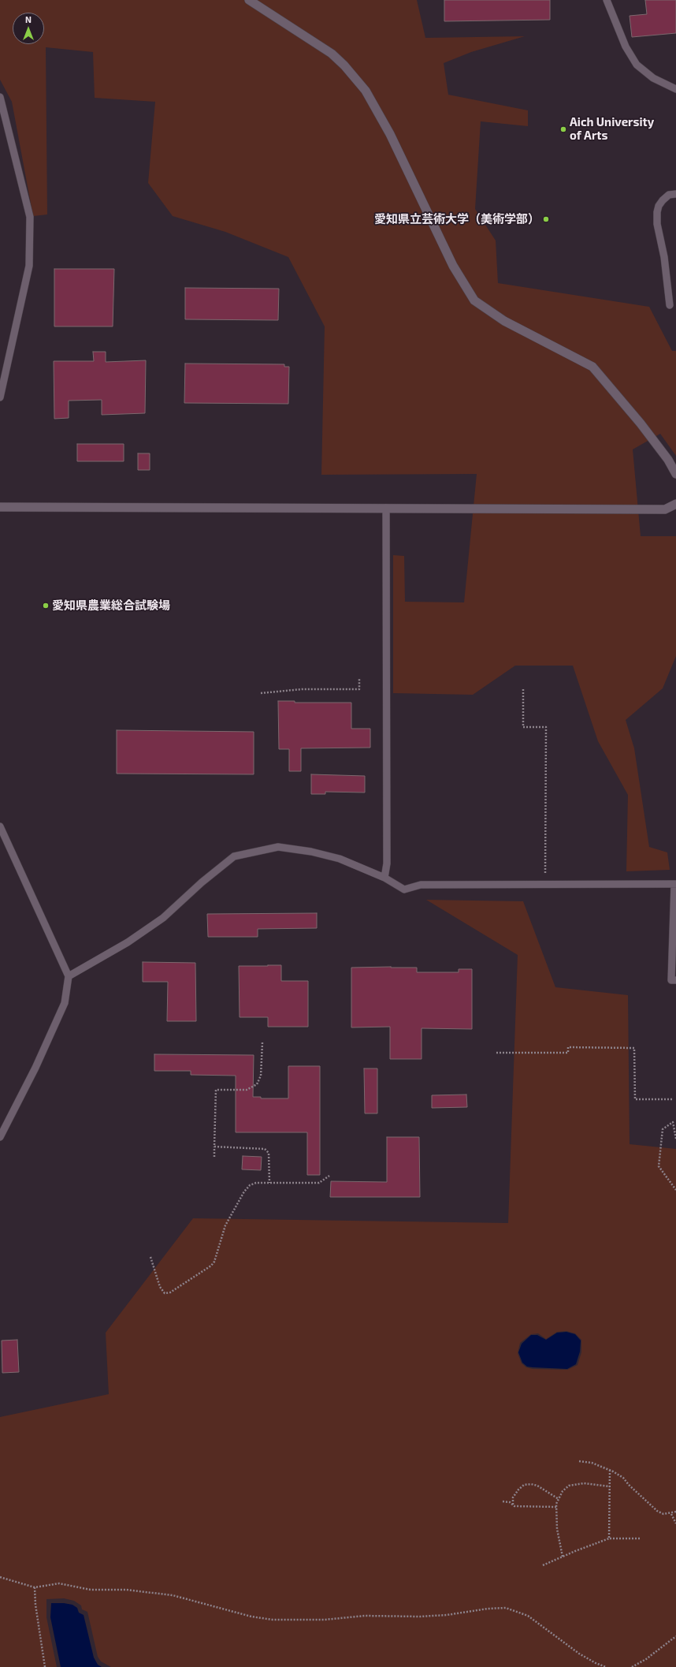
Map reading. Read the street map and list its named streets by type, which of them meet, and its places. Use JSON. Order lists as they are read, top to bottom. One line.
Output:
{"places":["Aich University of Arts","愛知県立芸術大学（美術学部）","愛知県農業総合試験場"],"north":"top"}
